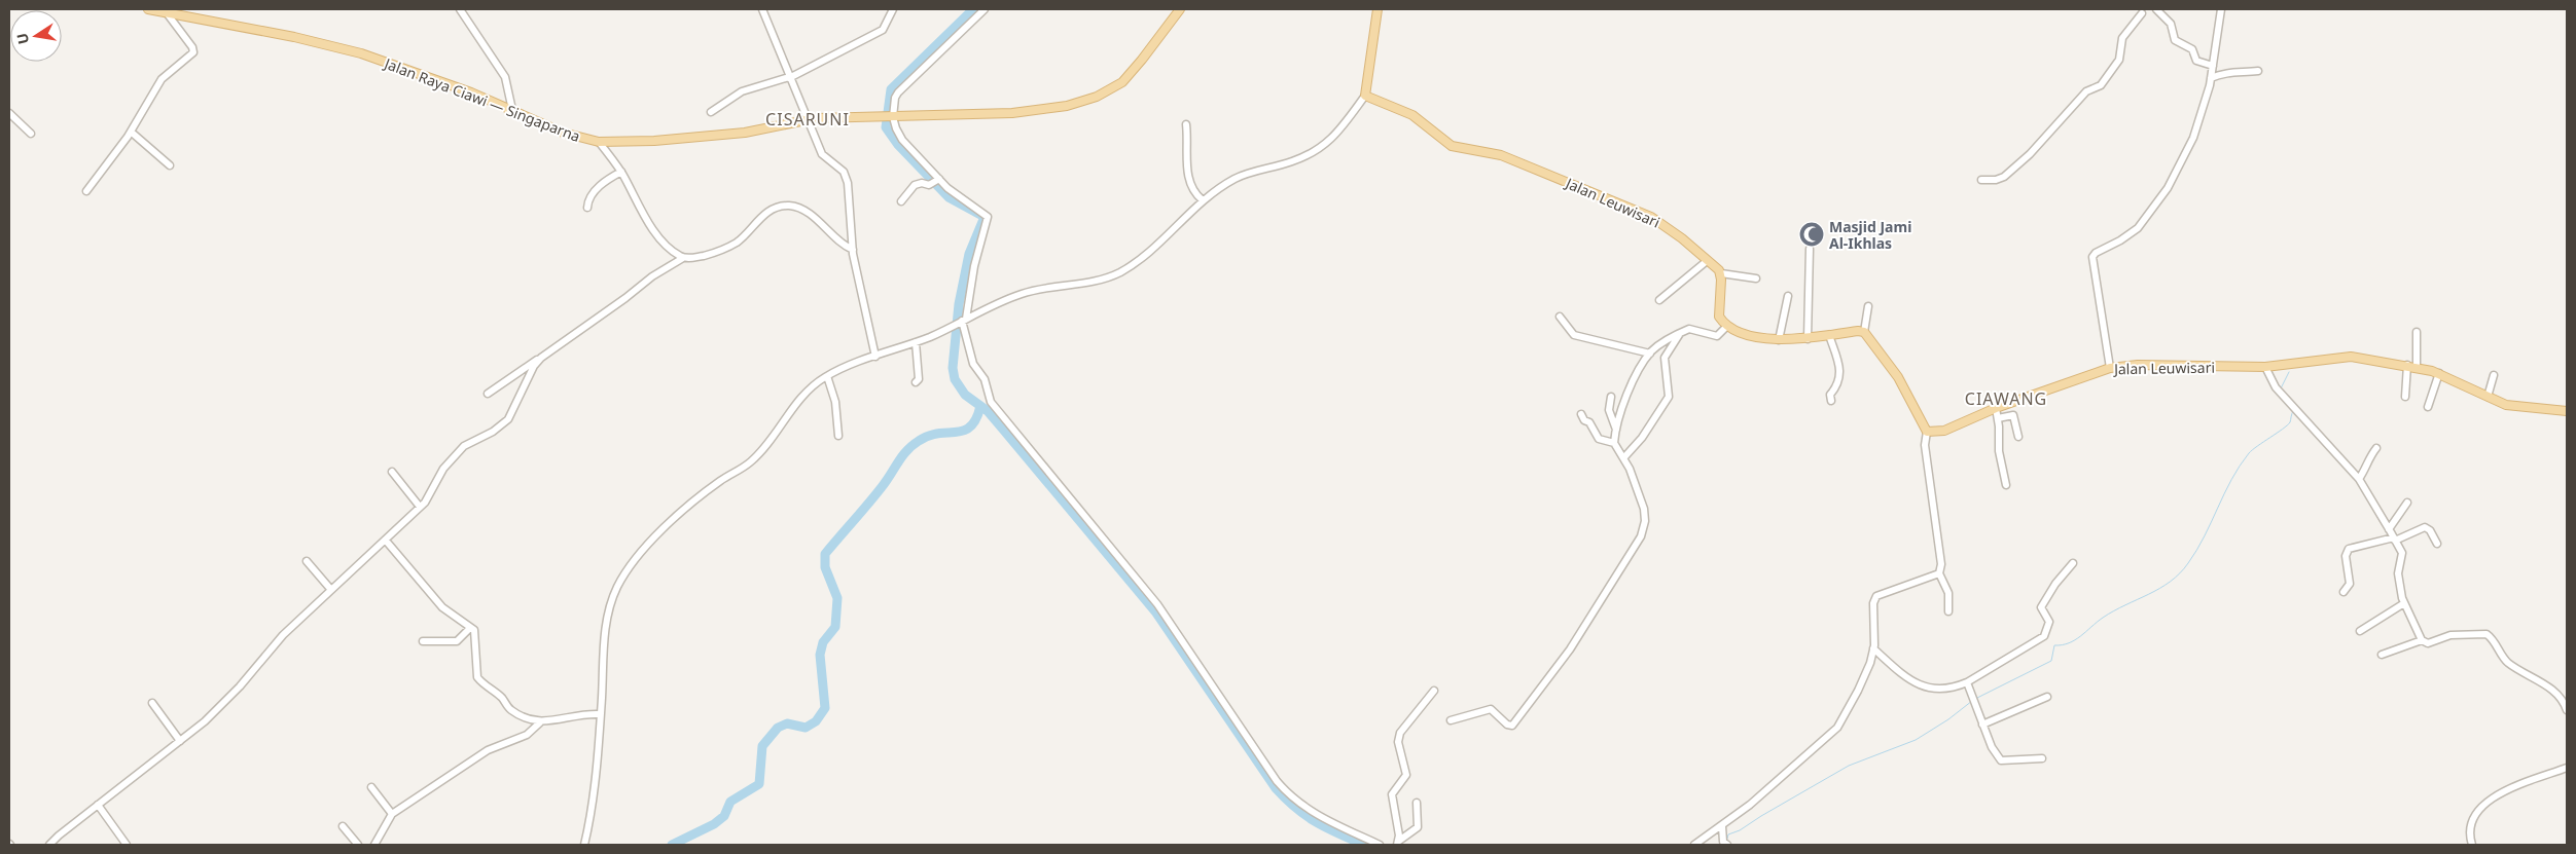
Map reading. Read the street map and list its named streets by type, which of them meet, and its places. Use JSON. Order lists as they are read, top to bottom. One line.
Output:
{"streets":{"main road":["Jalan Raya Ciawi — Singaparna","Jalan Leuwisari"]},"districts":["CISARUNI","CIAWANG"],"places":{"mosque":["Masjid Jami Al-Ikhlas"]},"north":"left"}
